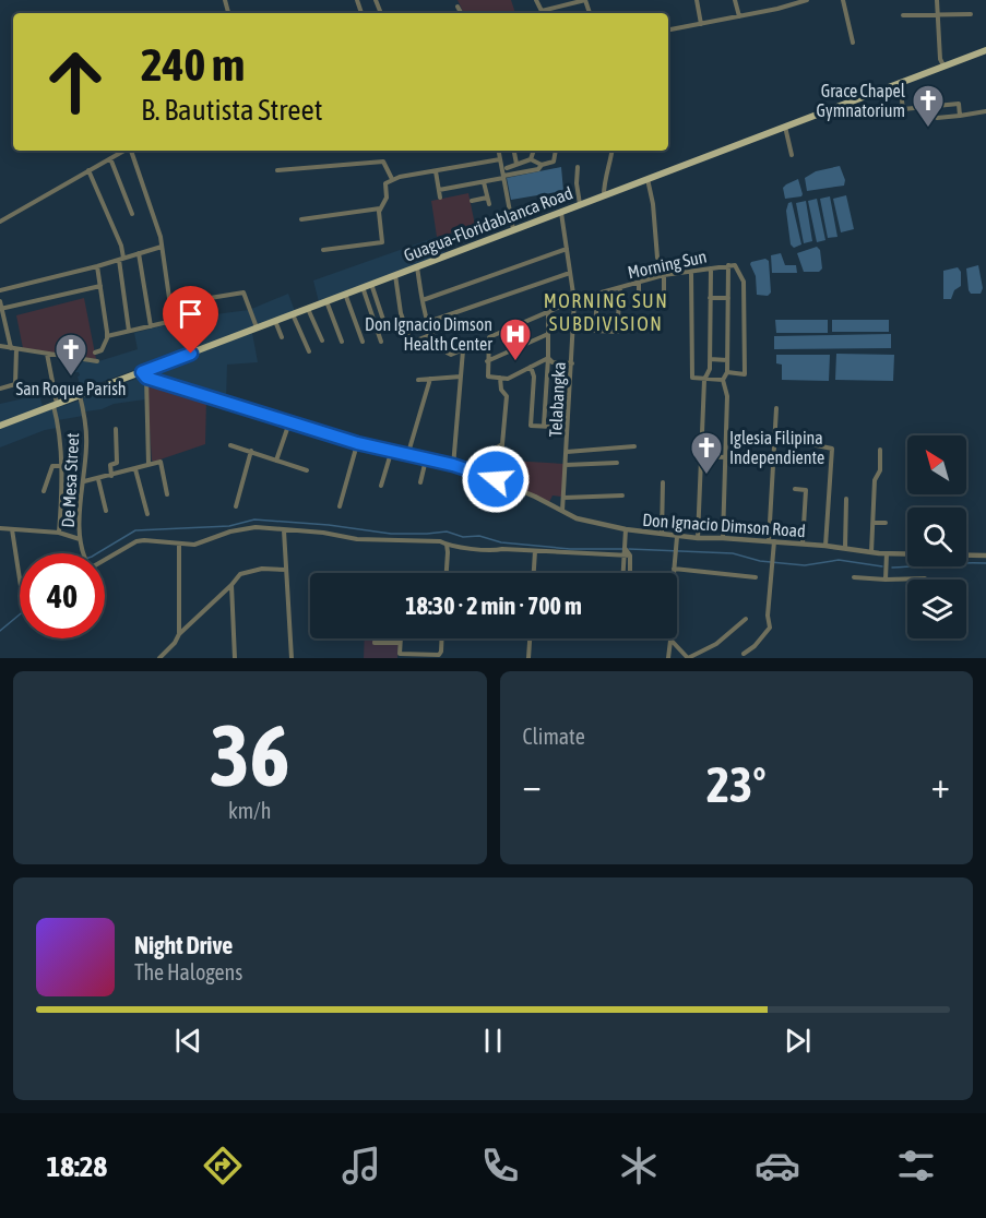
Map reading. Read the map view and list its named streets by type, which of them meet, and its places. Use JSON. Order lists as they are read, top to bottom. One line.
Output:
{"streets":{"main road":["Guagua-Floridablanca Road"],"street":["Morning Sun","Telabangka","De Mesa Street","Don Ignacio Dimson Road"]},"crossings":[["Guagua-Floridablanca Road","Telabangka"],["Guagua-Floridablanca Road","De Mesa Street"],["Guagua-Floridablanca Road","Don Ignacio Dimson Road"],["Morning Sun","Telabangka"],["Telabangka","Don Ignacio Dimson Road"]],"districts":["MORNING SUN SUBDIVISION"],"places":{"church":["Grace Chapel Gymnatorium","San Roque Parish","Iglesia Filipina Independiente"],"hospital":["Don Ignacio Dimson Health Center"]},"north":"top left","page":{"turn":["240 m","B. Bautista Street"],"limit":"40","trip":"18:30 · 2 min · 700 m","tile":[["36","km/h"],"Climate"],"heat":["−","23°","+"],"song":["Night Drive","The Halogens"],"tabs":"18:28"}}
